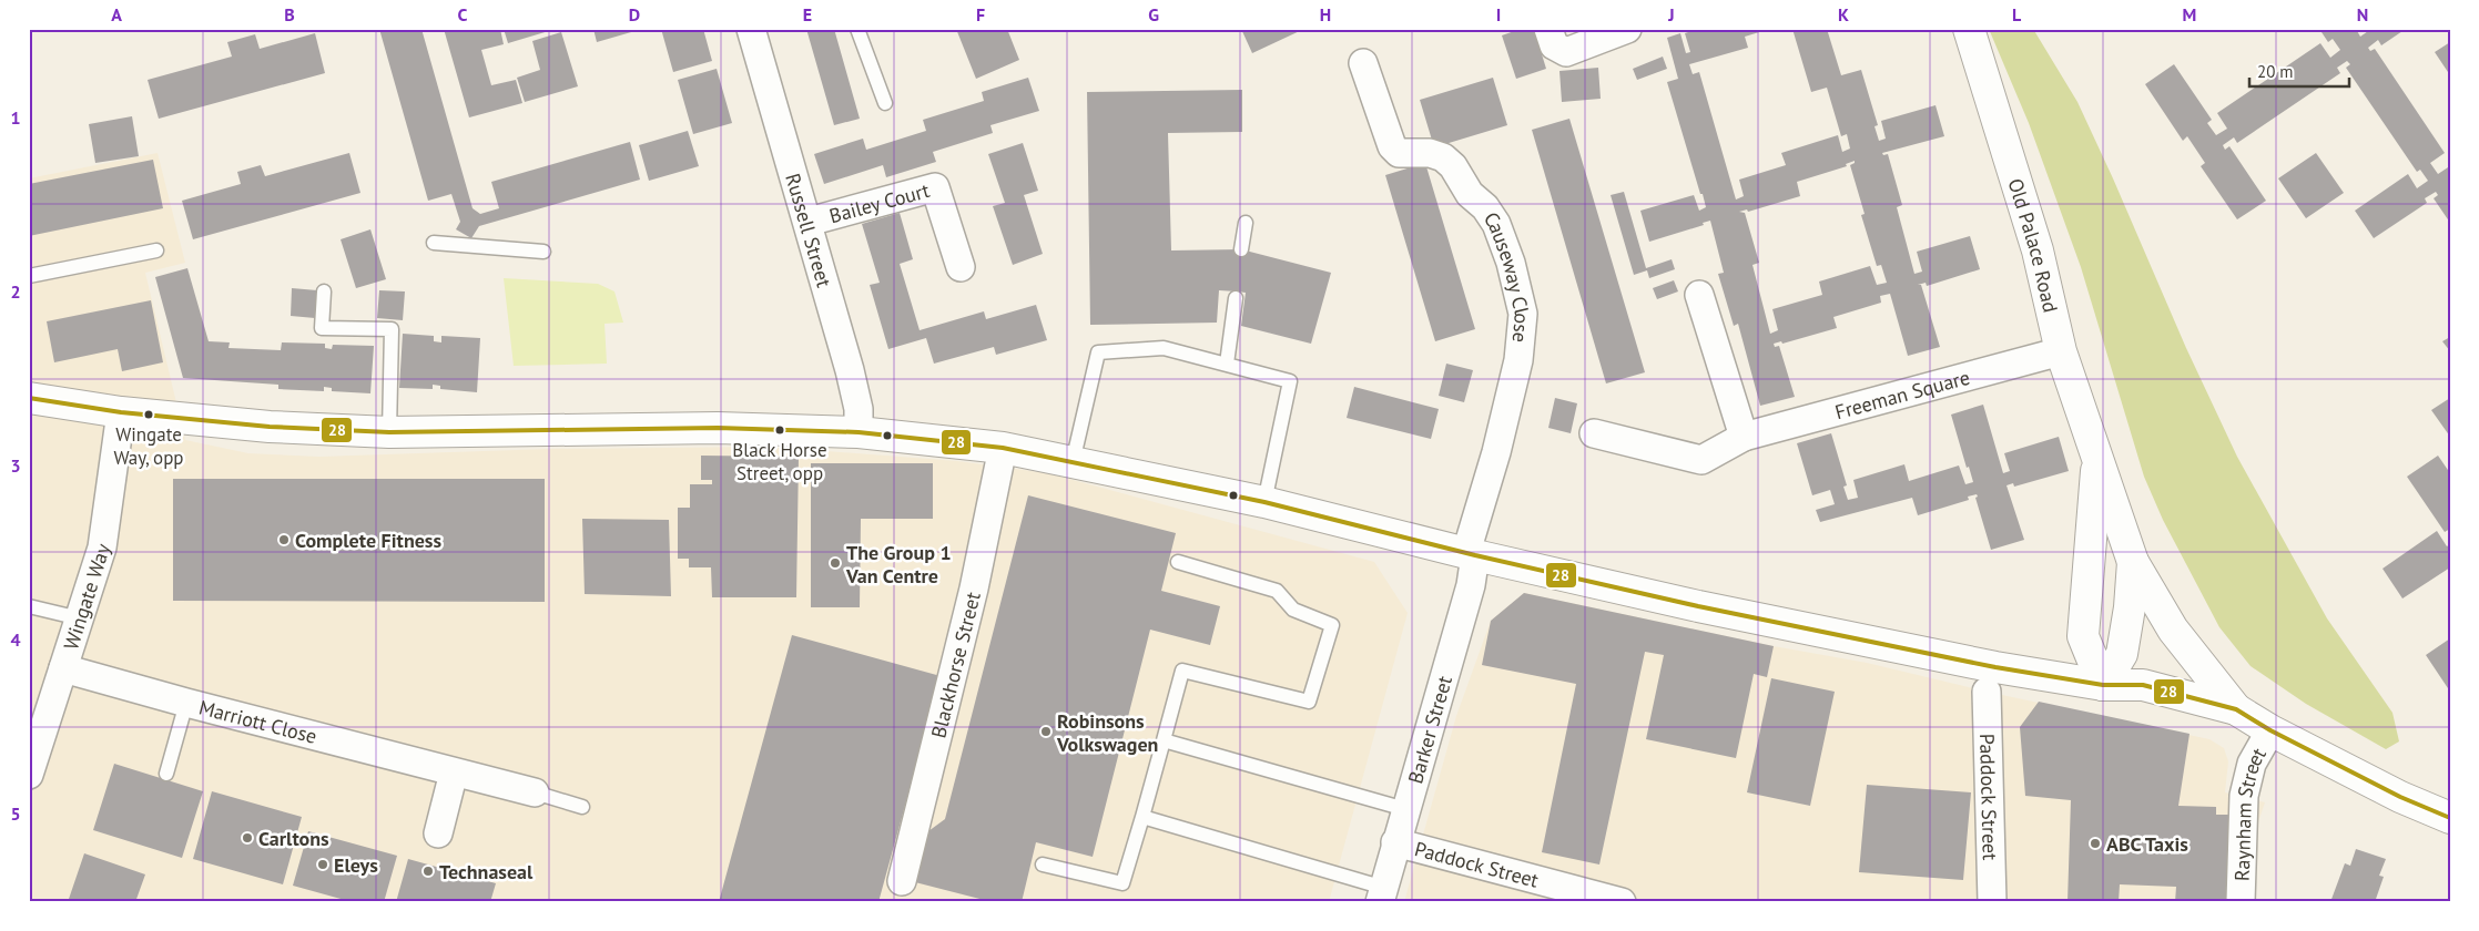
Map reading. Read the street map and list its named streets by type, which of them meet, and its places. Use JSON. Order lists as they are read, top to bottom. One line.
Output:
{"streets":{"street":["Bailey Court","Russell Street","Old Palace Road","Causeway Close","Freeman Square","Wingate Way","Blackhorse Street","Marriott Close","Barker Street","Paddock Street","Raynham Street"]},"crossings":[["Bailey Court","Russell Street"],["Old Palace Road","Freeman Square"],["Causeway Close","Barker Street"],["Wingate Way","Marriott Close"],["Barker Street","Paddock Street"]],"places":["Wingate Way, opp","Black Horse Street, opp","Complete Fitness","The Group 1 Van Centre","Robinsons Volkswagen","Carltons","ABC Taxis","Eleys","Technaseal"],"lines":["transit line 28"],"scale_bar":"20 m","grid":{"columns":["A","B","C","D","E","F","G","H","I","J","K","L","M","N"],"rows":["1","2","3","4","5"]}}
